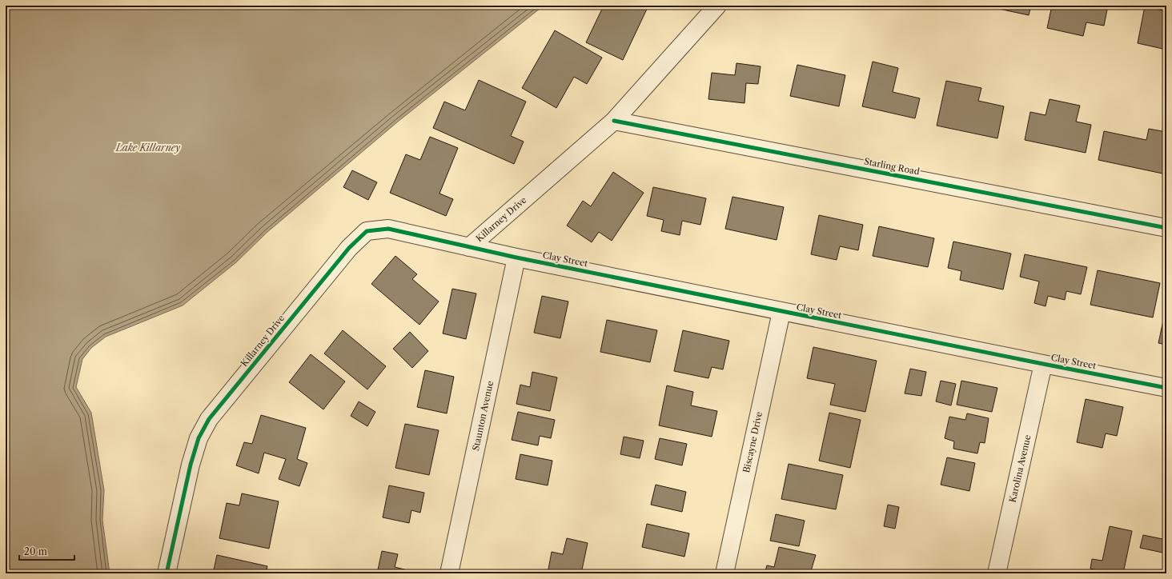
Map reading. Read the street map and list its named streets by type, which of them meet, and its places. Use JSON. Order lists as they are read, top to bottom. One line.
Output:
{"streets":{"street":["Starling Road","Killarney Drive","Clay Street","Staunton Avenue","Biscayne Drive","Karolina Avenue"]},"crossings":[["Starling Road","Killarney Drive"],["Killarney Drive","Clay Street"],["Clay Street","Staunton Avenue"],["Clay Street","Biscayne Drive"],["Clay Street","Karolina Avenue"]],"water":["Lake Killarney"],"scale_bar":"20 m"}
